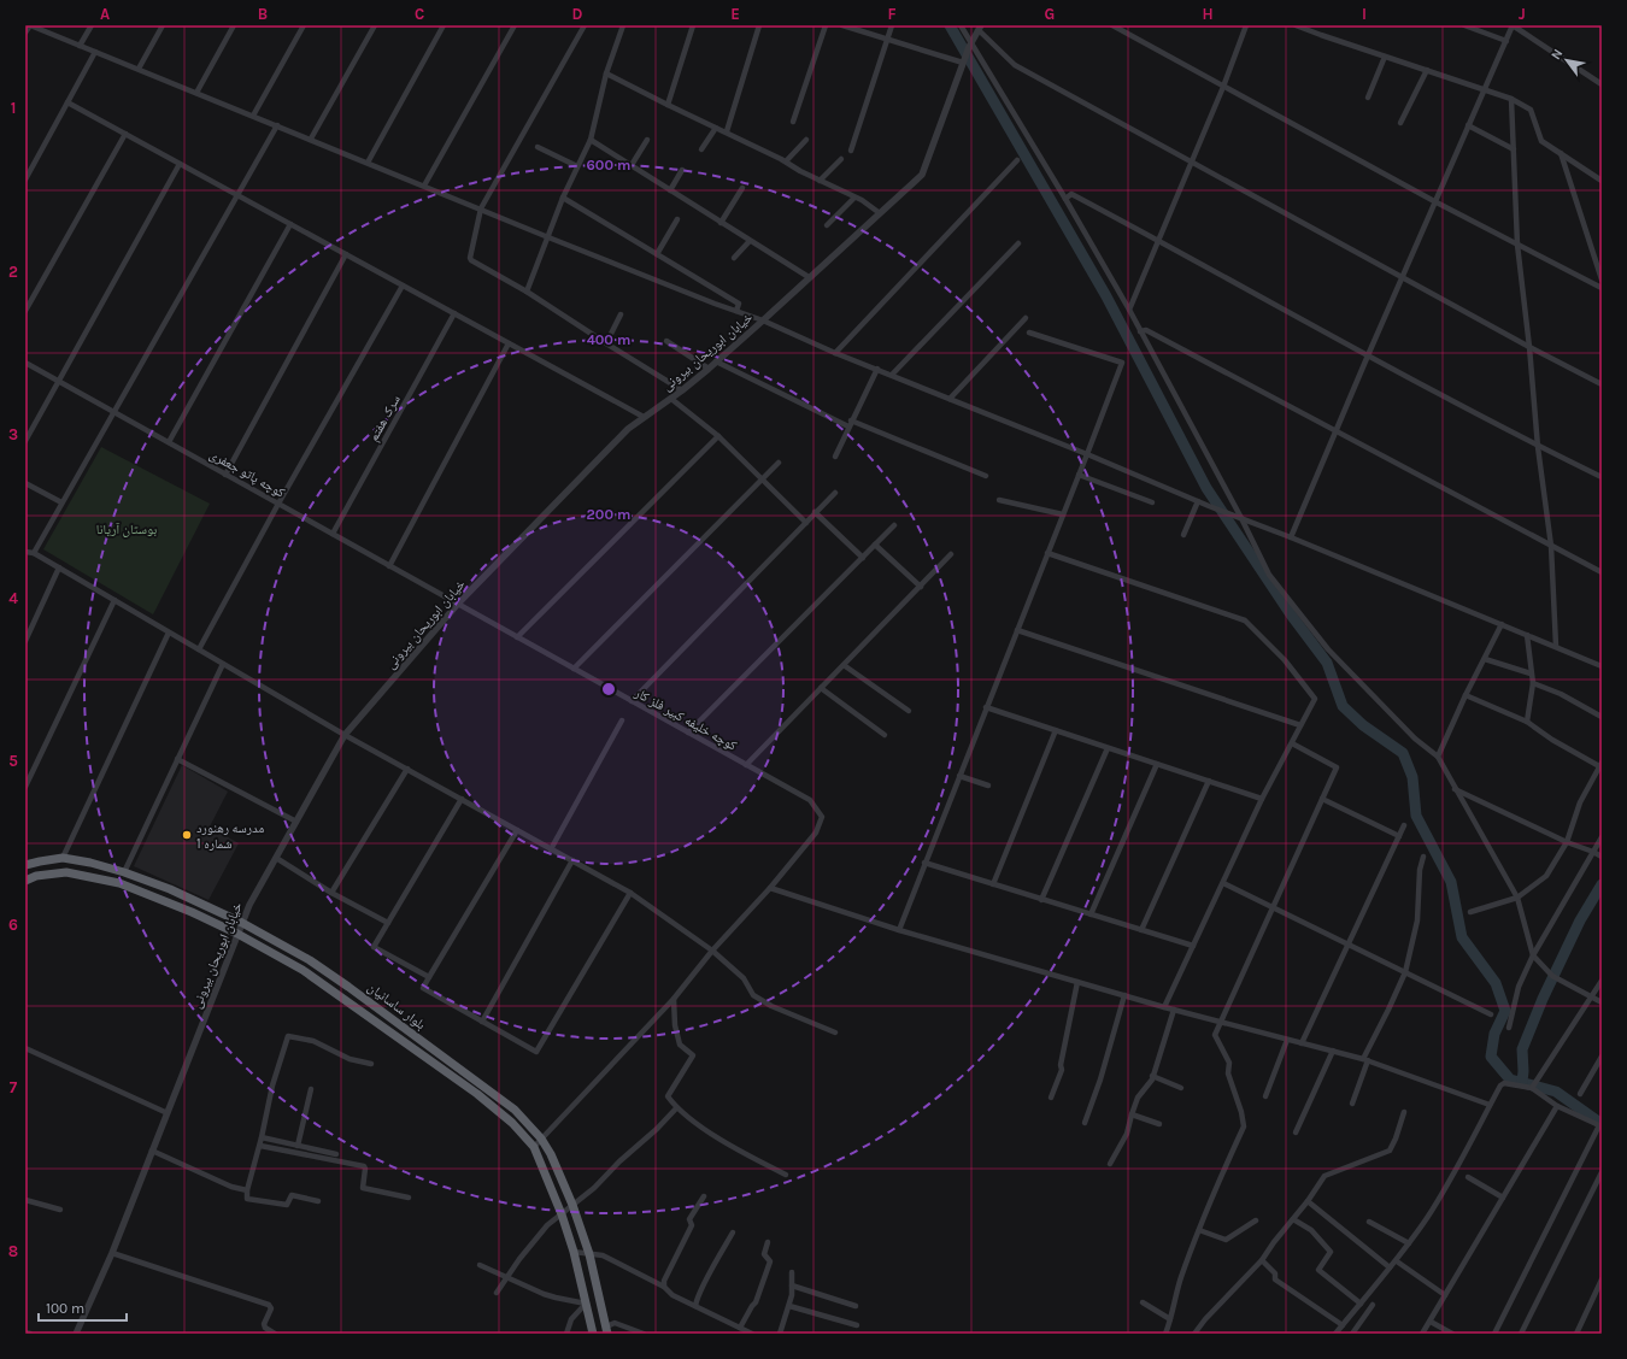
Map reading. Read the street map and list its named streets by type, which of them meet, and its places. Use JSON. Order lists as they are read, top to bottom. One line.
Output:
{"streets":{"highway":["بلوار ساسانیان"],"street":["خیابان ابوریحان بیرونی","سرک هفتم","کوچه پاتو جعفری","کوچه خلیفه کبیر فلز کار"]},"crossings":[["خیابان ابوریحان بیرونی","کوچه پاتو جعفری"],["خیابان ابوریحان بیرونی","کوچه خلیفه کبیر فلز کار"],["خیابان ابوریحان بیرونی","بلوار ساسانیان"],["سرک هفتم","کوچه پاتو جعفری"],["کوچه پاتو جعفری","کوچه خلیفه کبیر فلز کار"]],"parks":["بوستان آریانا"],"places":["مدرسه رهنورد شماره 1"],"scale_bar":"100 m","north":"top left","grid":{"columns":["A","B","C","D","E","F","G","H","I","J"],"rows":["1","2","3","4","5","6","7","8"]},"rings":["600 m","400 m","200 m"]}
